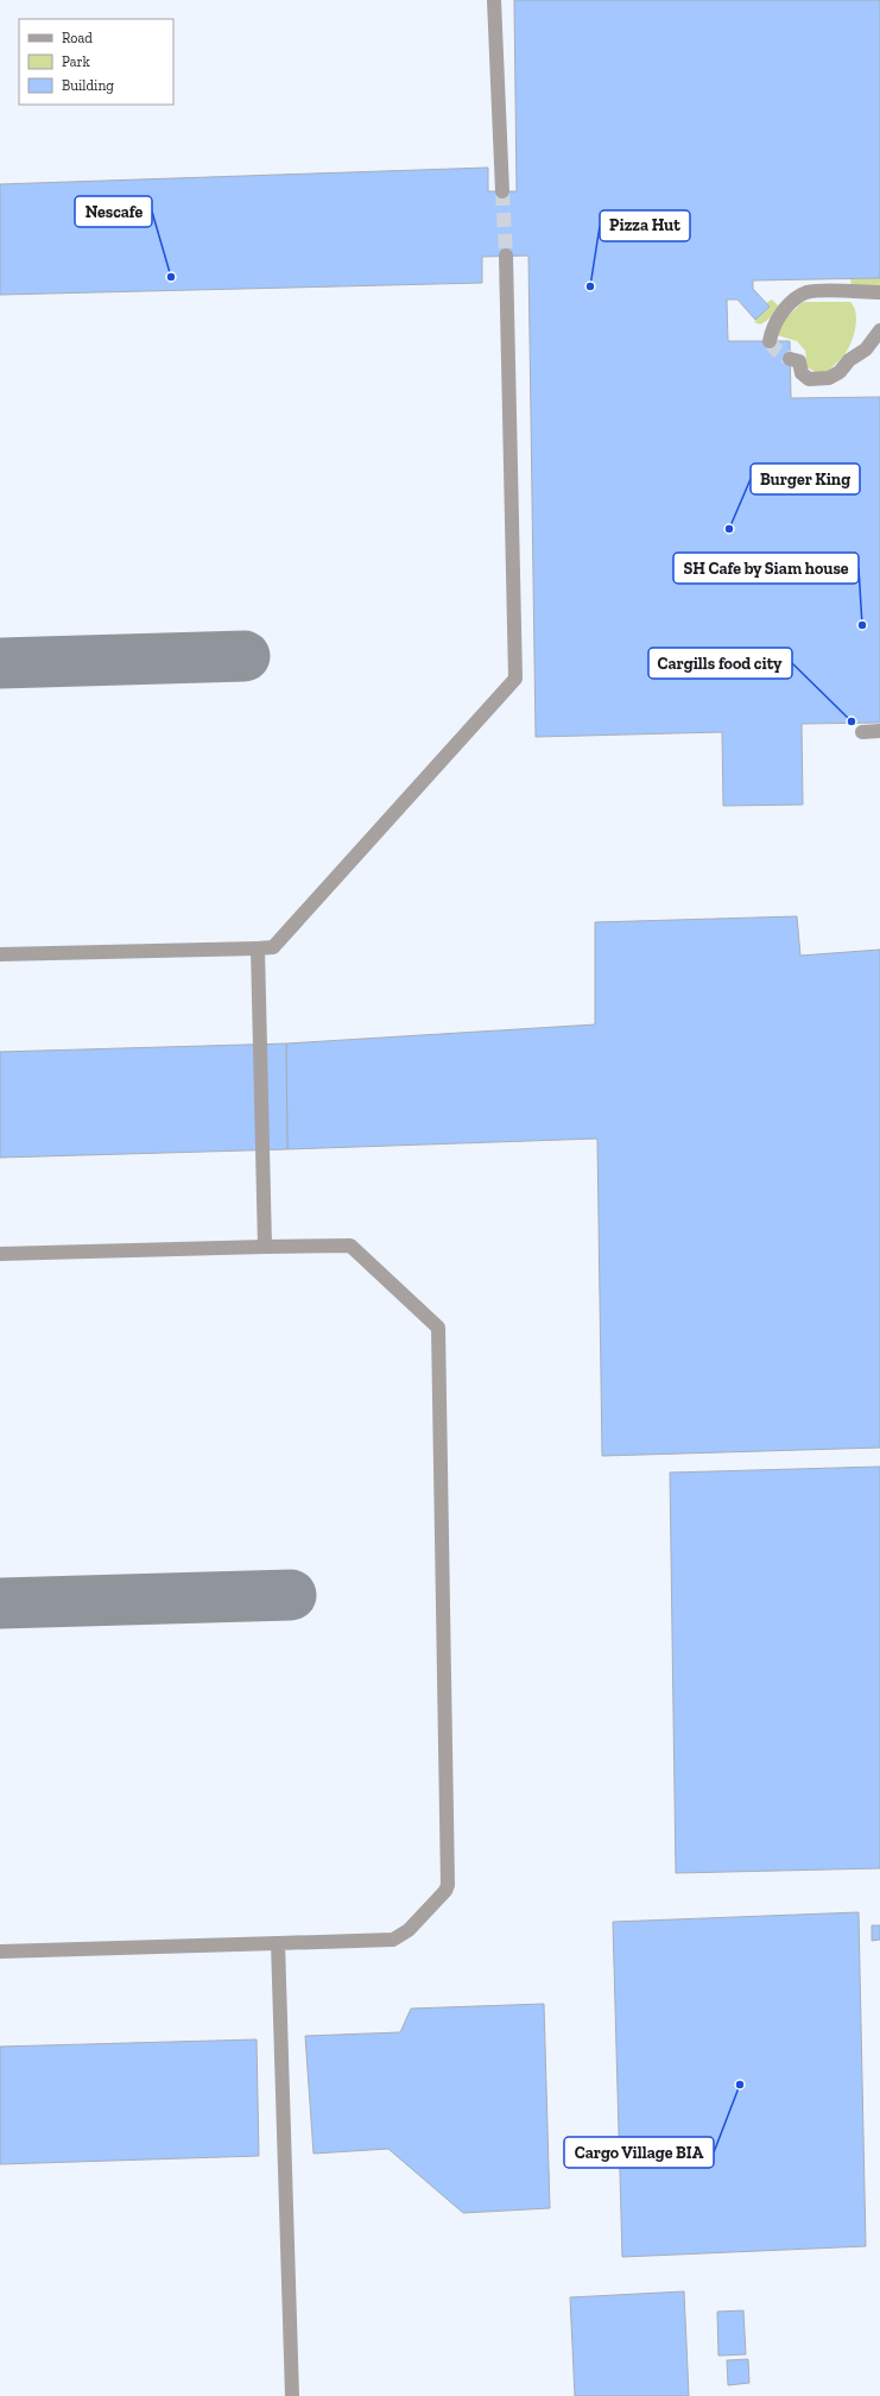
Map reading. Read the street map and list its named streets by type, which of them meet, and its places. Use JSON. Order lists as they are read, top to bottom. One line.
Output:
{"places":["Nescafe","Pizza Hut","Burger King","SH Cafe by Siam house","Cargills food city","Cargo Village BIA"],"legend":["Road","Park","Building"]}
